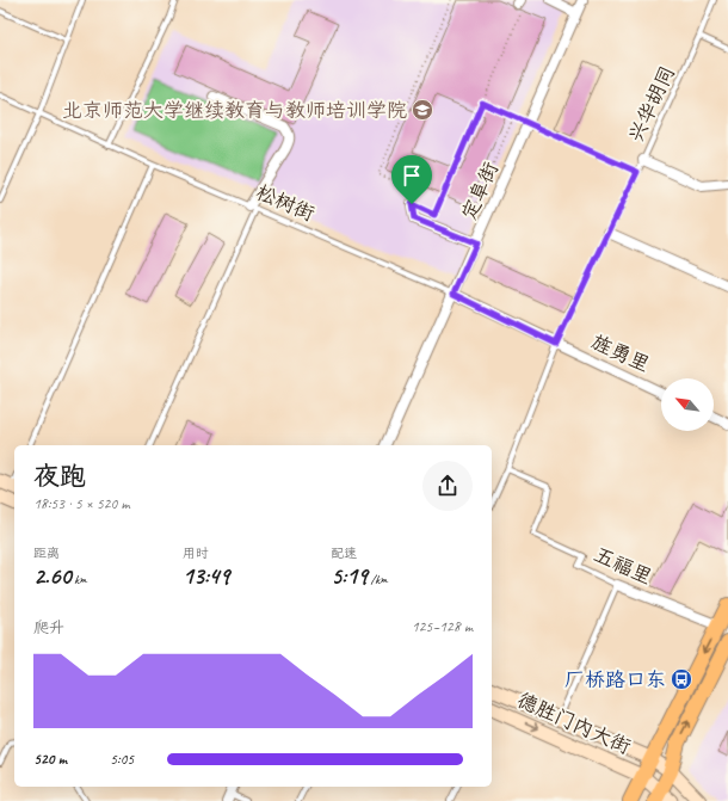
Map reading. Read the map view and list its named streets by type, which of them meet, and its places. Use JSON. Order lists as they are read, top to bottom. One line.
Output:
{"streets":{"main road":["德胜门内大街"],"street":["定阜街","松树街","旌勇里","五福里"],"lane":["兴华胡同"]},"crossings":[["兴华胡同","松树街"],["兴华胡同","旌勇里"],["兴华胡同","五福里"],["定阜街","松树街"],["松树街","旌勇里"]],"places":{"school or university":["北京师范大学继续教育与教师培训学院"],"bus stop":["厂桥路口东"]},"north":"top left","page":{"heading":["夜跑","18:53 · 5 × 520 m"],"stats":[["距离","2.60 km"],["用时","13:49"],["配速","5:19 /km"]],"chart":["爬升","125–128 m"],"list":[{"name":"520 m","note":"5:05"}]}}
